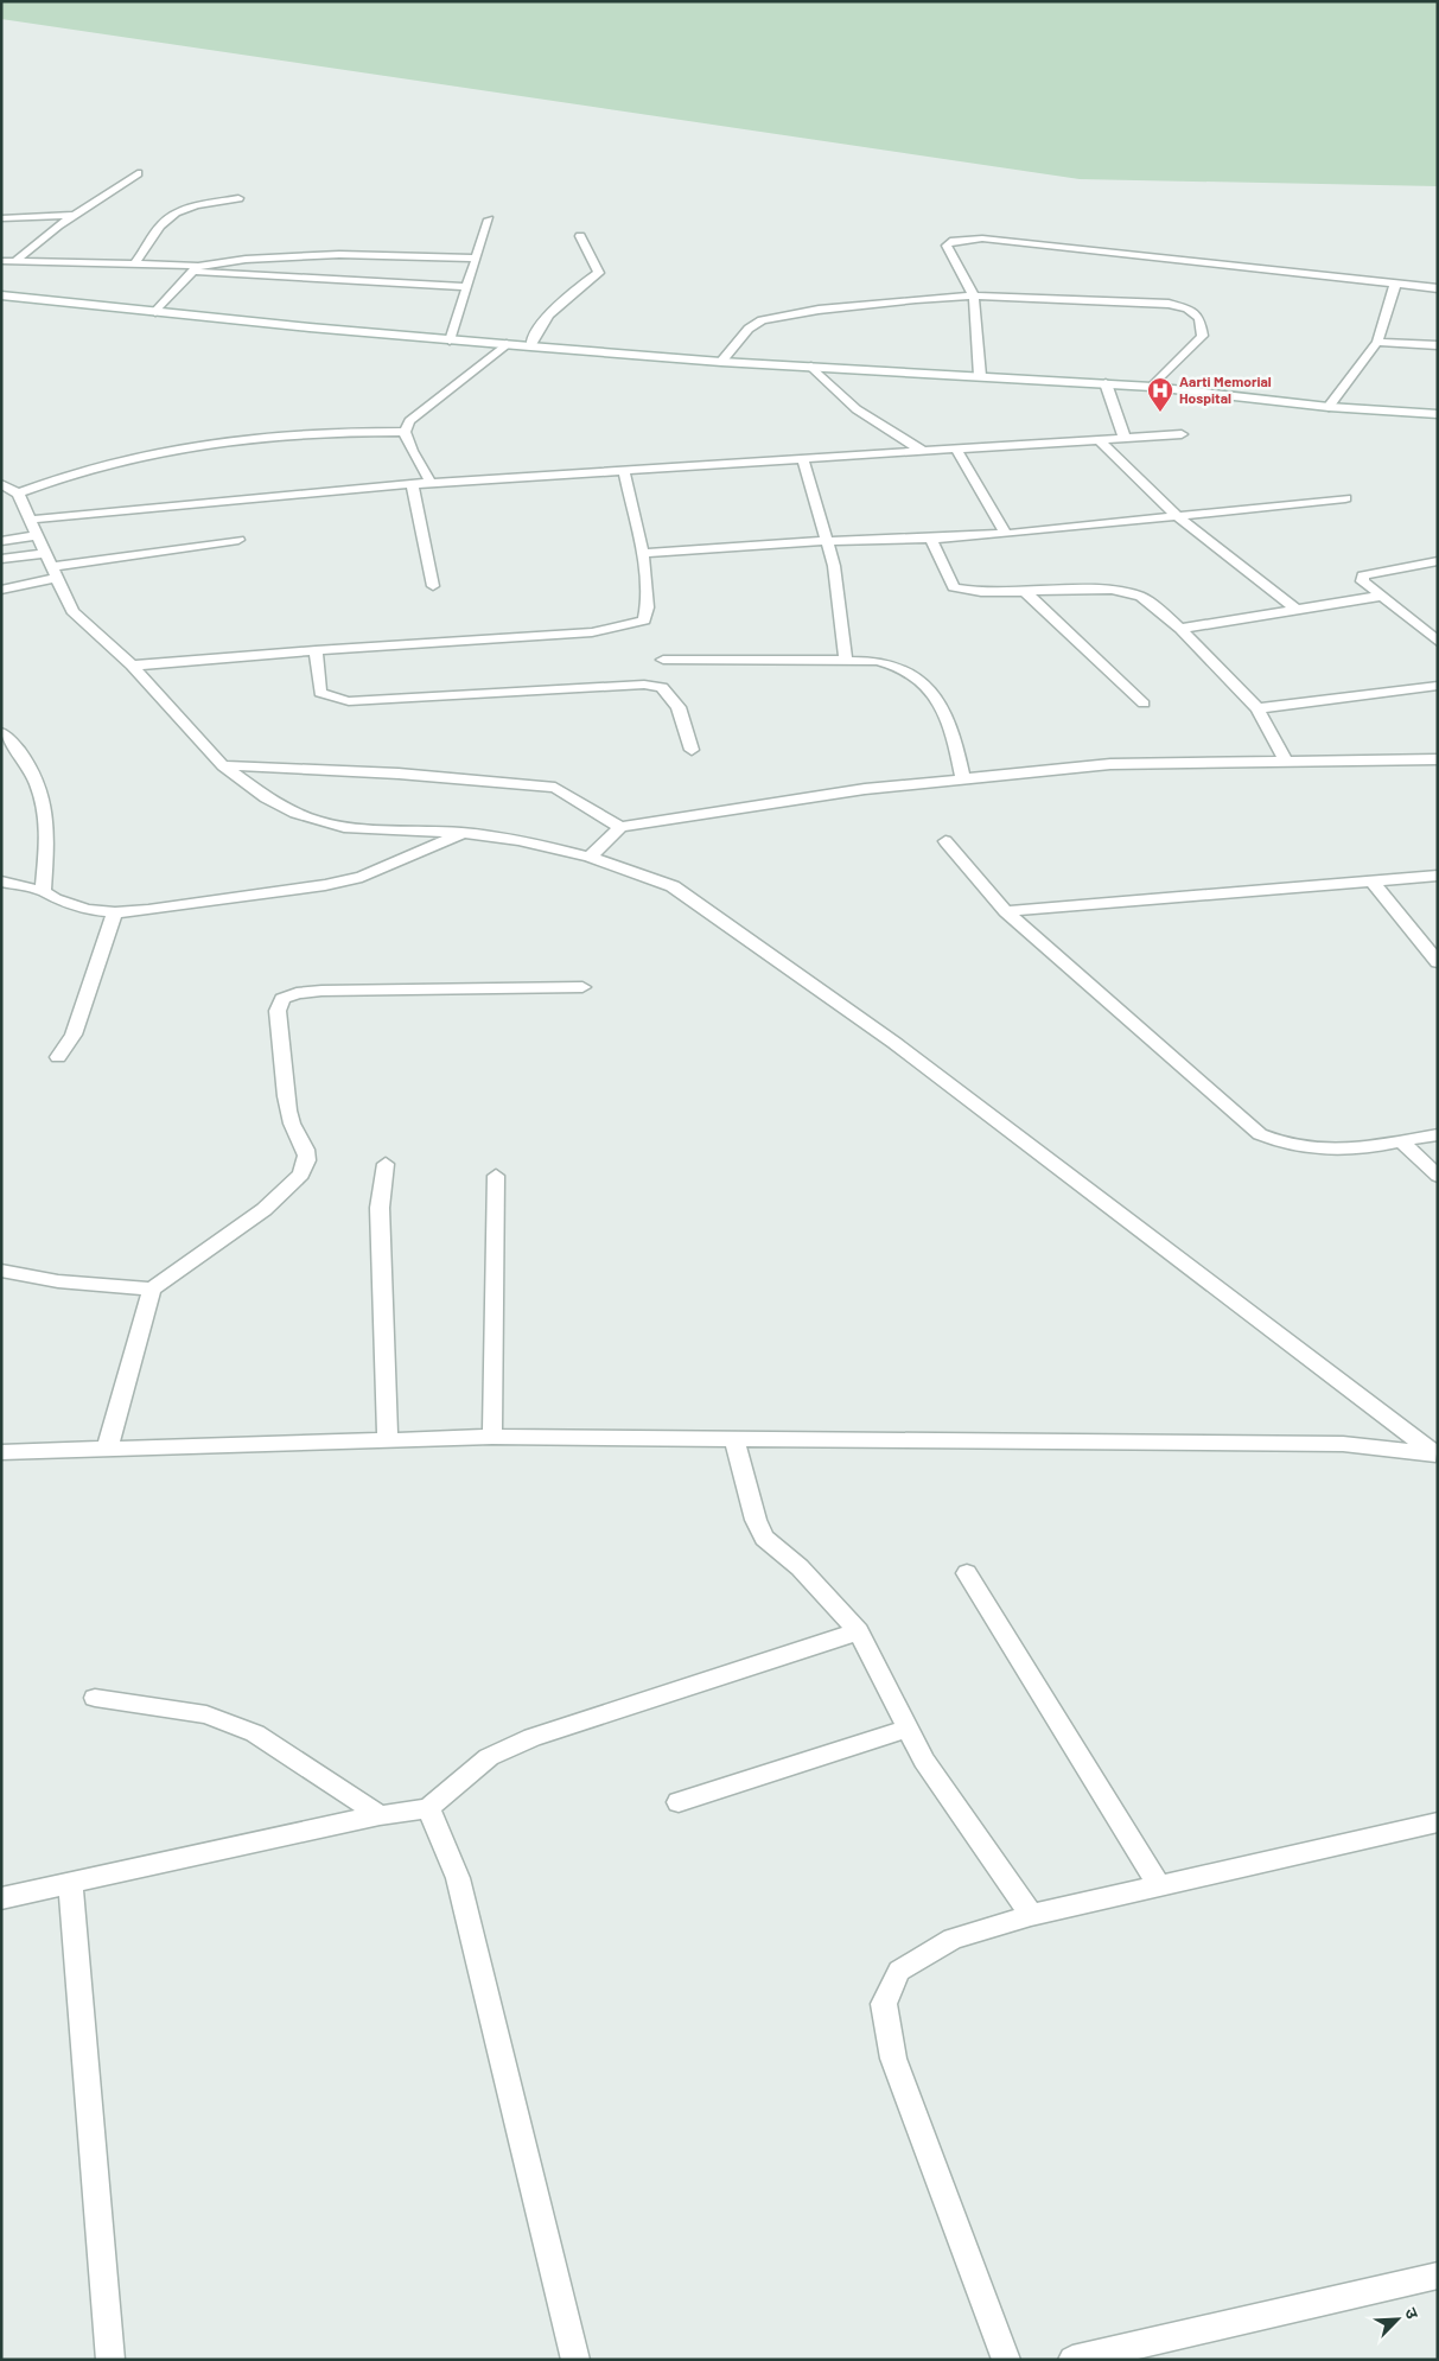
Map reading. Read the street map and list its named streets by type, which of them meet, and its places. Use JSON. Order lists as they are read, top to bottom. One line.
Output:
{"places":{"hospital":["Aarti Memorial Hospital"]},"north":"top right"}
